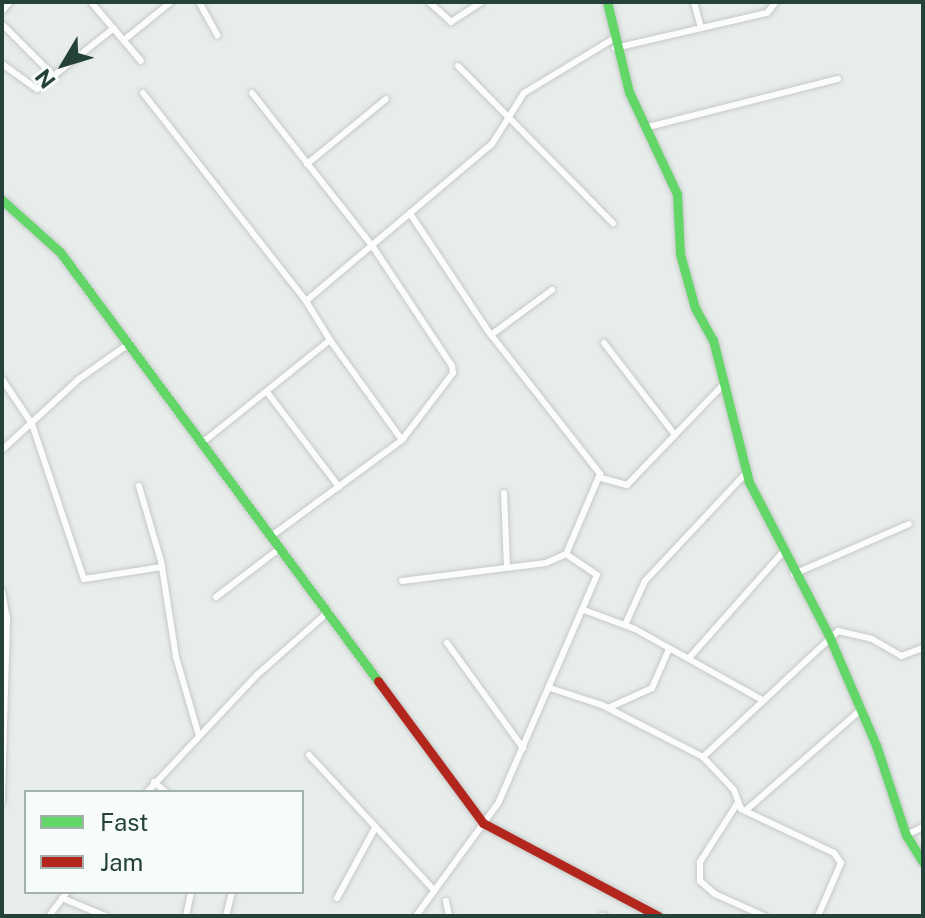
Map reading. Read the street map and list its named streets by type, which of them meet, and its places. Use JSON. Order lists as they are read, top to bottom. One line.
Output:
{"legend":["Fast","Jam"],"north":"bottom left"}
